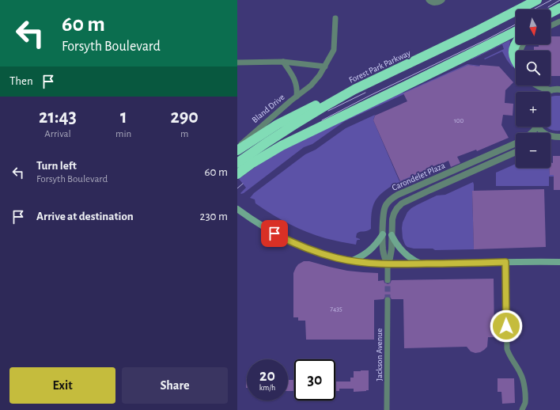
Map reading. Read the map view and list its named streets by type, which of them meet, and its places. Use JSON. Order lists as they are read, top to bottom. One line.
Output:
{"streets":{"highway":["Forest Park Parkway"],"street":["Bland Drive","Carondelet Plaza","Jackson Avenue"]},"house_numbers":["100","7435"],"north":"bottom","page":{"turn":["60 m","Forsyth Boulevard"],"map_buttons":["+","−"],"then":"Then","eta":["21:43","Arrival","1","min","290","m"],"list":[{"name":"Turn left","note":"Forsyth Boulevard","value":"60 m"},{"name":"Arrive at destination","value":"230 m"}],"speed":"20 km/h","limit":"30","buttons":["Exit","Share"]}}
